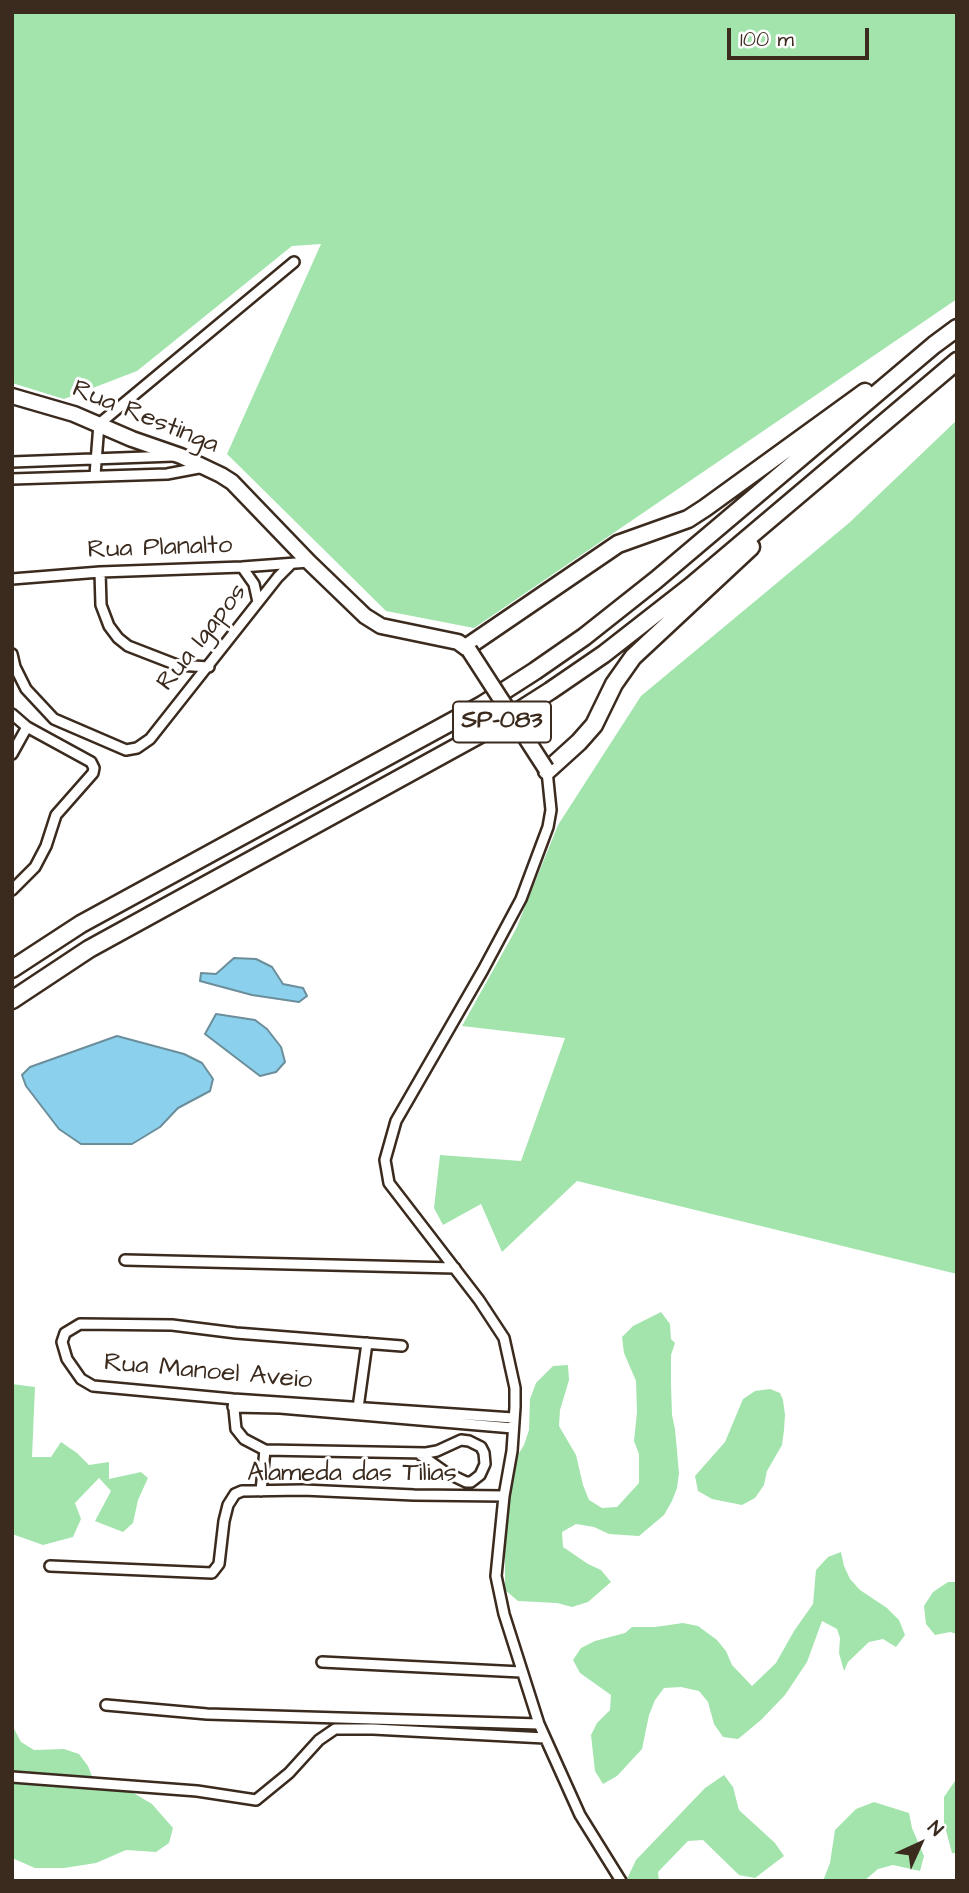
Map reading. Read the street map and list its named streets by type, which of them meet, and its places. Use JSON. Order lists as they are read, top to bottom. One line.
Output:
{"streets":{"highway":["SP-083"],"main road":["Rua Restinga"],"street":["Rua Planalto","Rua Igapos","Rua Manoel Aveio","Alameda das Tilias"]},"crossings":[["Rua Restinga","Rua Planalto"],["Rua Planalto","Rua Igapos"]],"scale_bar":"100 m","north":"top right"}
